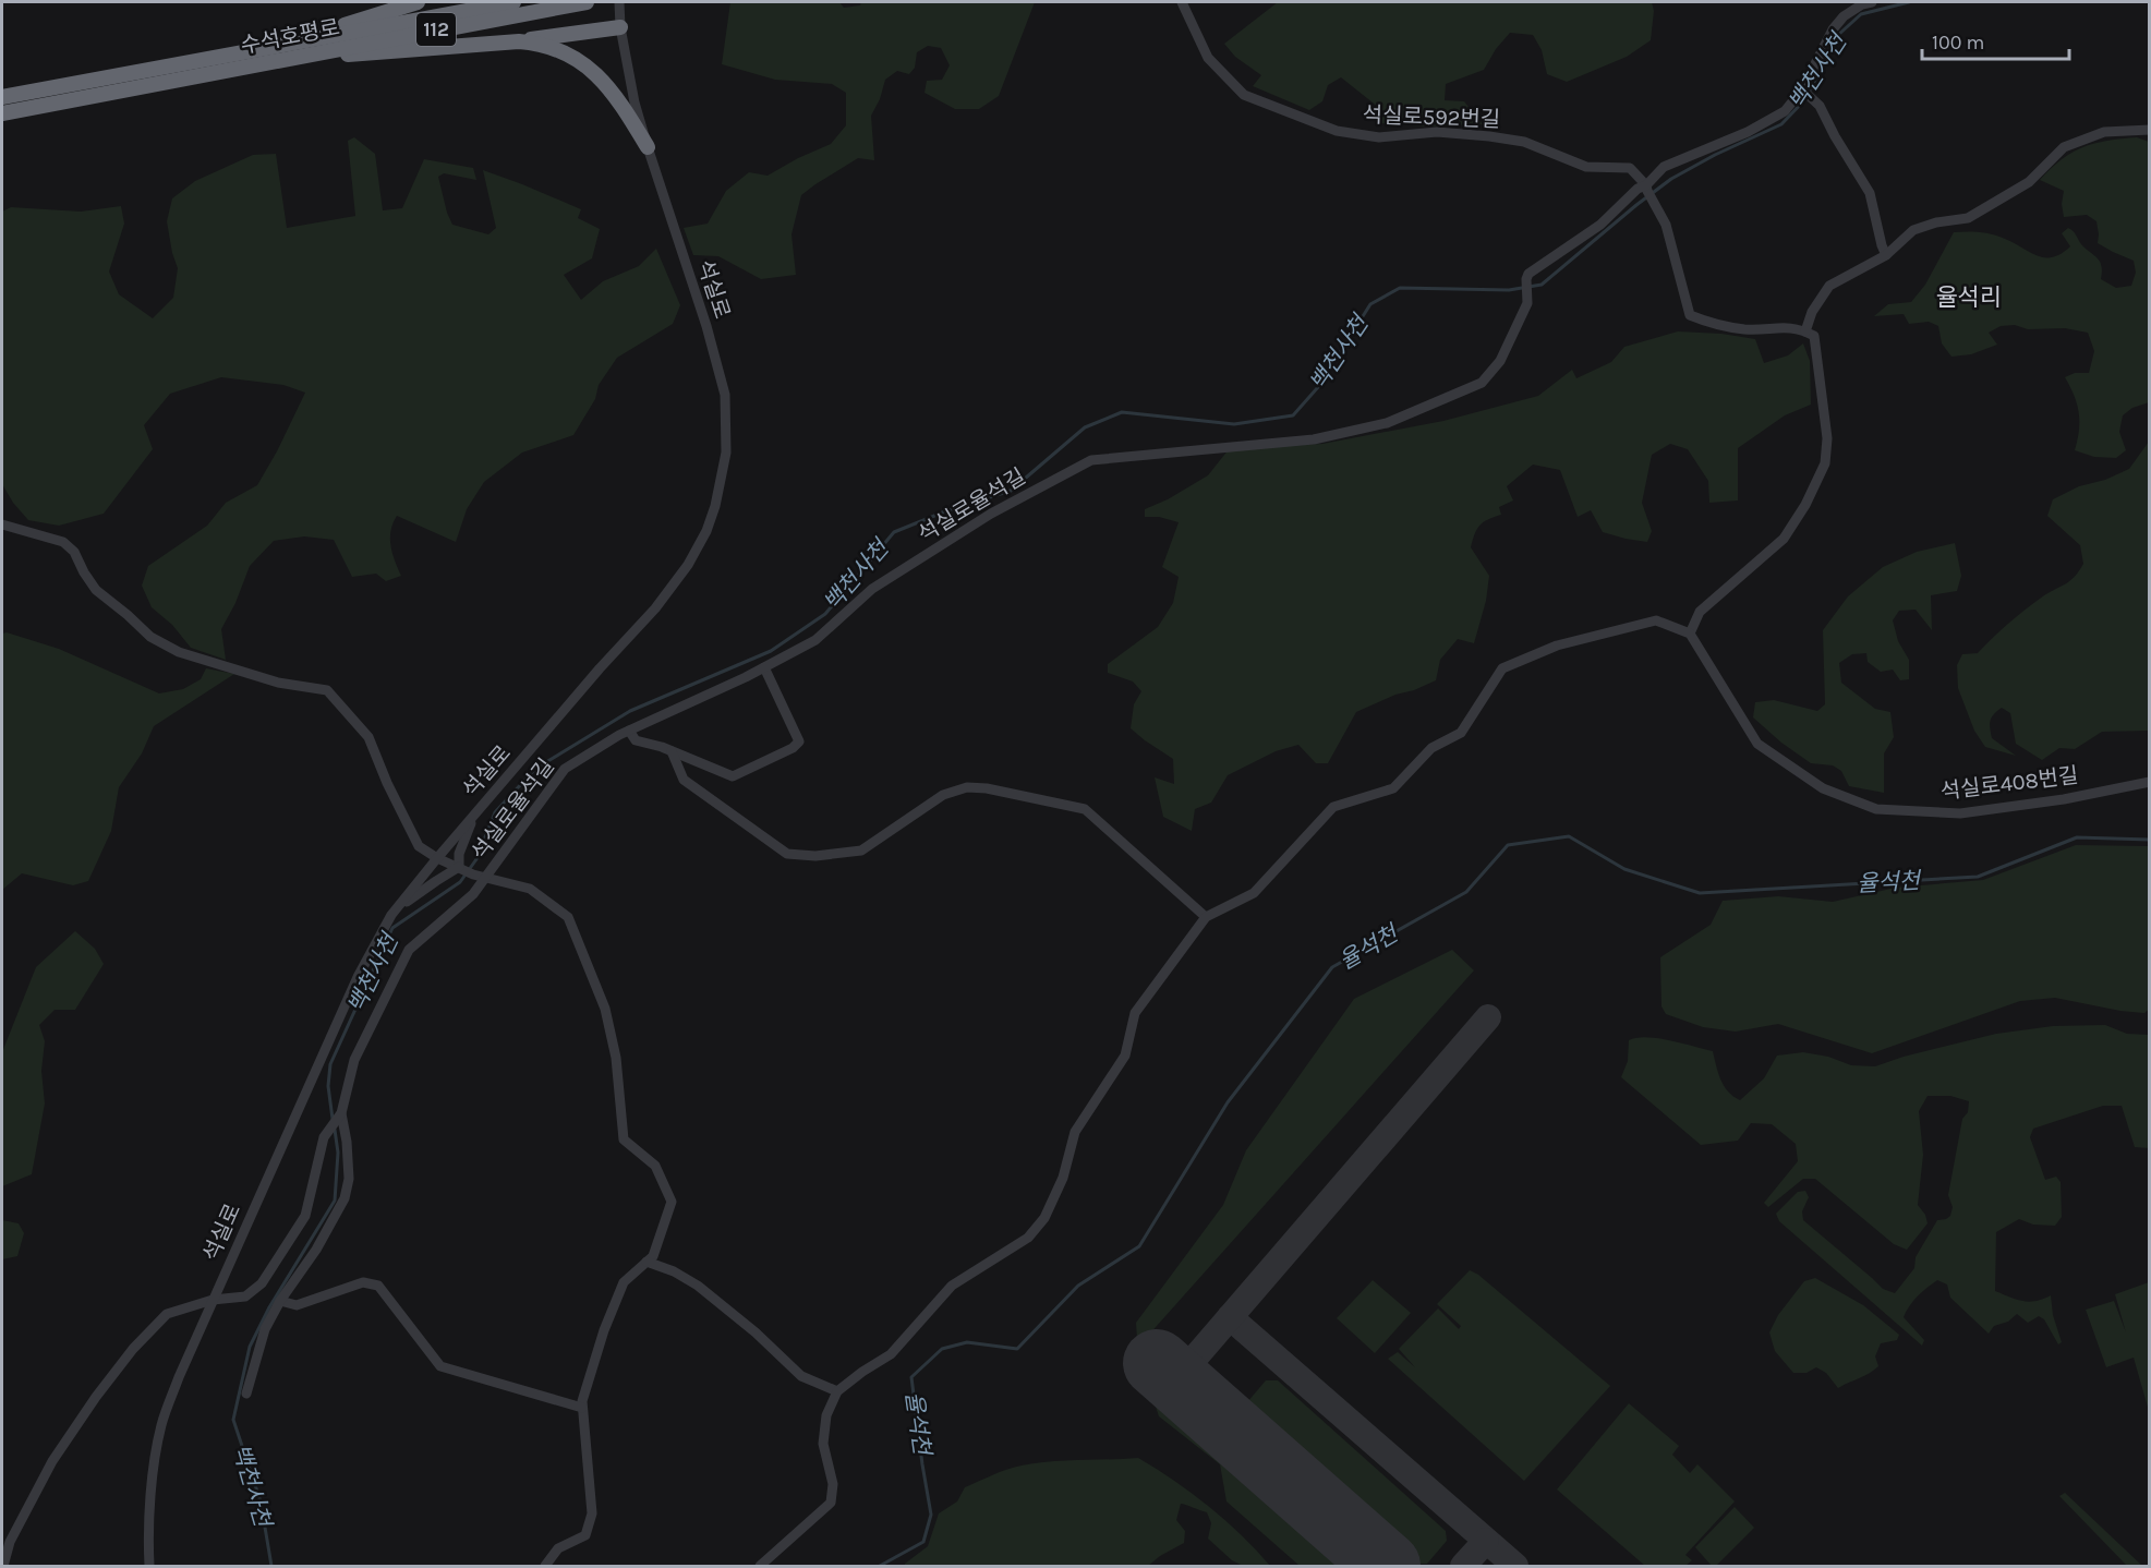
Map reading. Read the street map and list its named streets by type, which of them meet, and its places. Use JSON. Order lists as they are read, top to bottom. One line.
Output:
{"streets":{"highway":["112","수석호평로"],"street":["석실로592번길","석실로","석실로율석길","석실로408번길"]},"crossings":[["석실로592번길","석실로율석길"]],"districts":["율석리"],"water":["백천사천","율석천"],"scale_bar":"100 m"}
